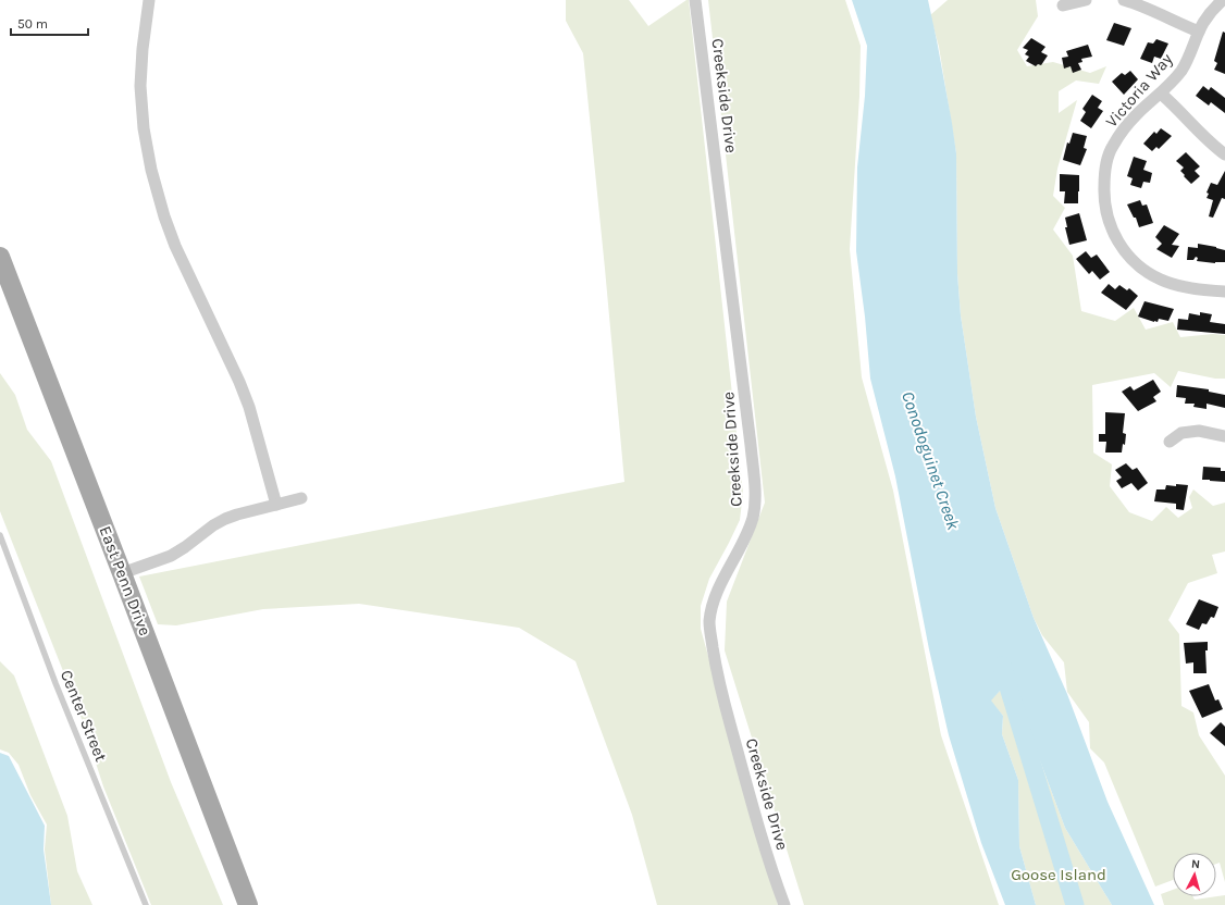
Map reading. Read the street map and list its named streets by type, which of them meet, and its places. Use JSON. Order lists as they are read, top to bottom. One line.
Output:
{"streets":{"main road":["East Penn Drive"],"street":["Victoria Way","Creekside Drive"],"lane":["Center Street"]},"water":["Conodoguinet Creek"],"parks":["Goose Island"],"scale_bar":"50 m","north":"top"}
